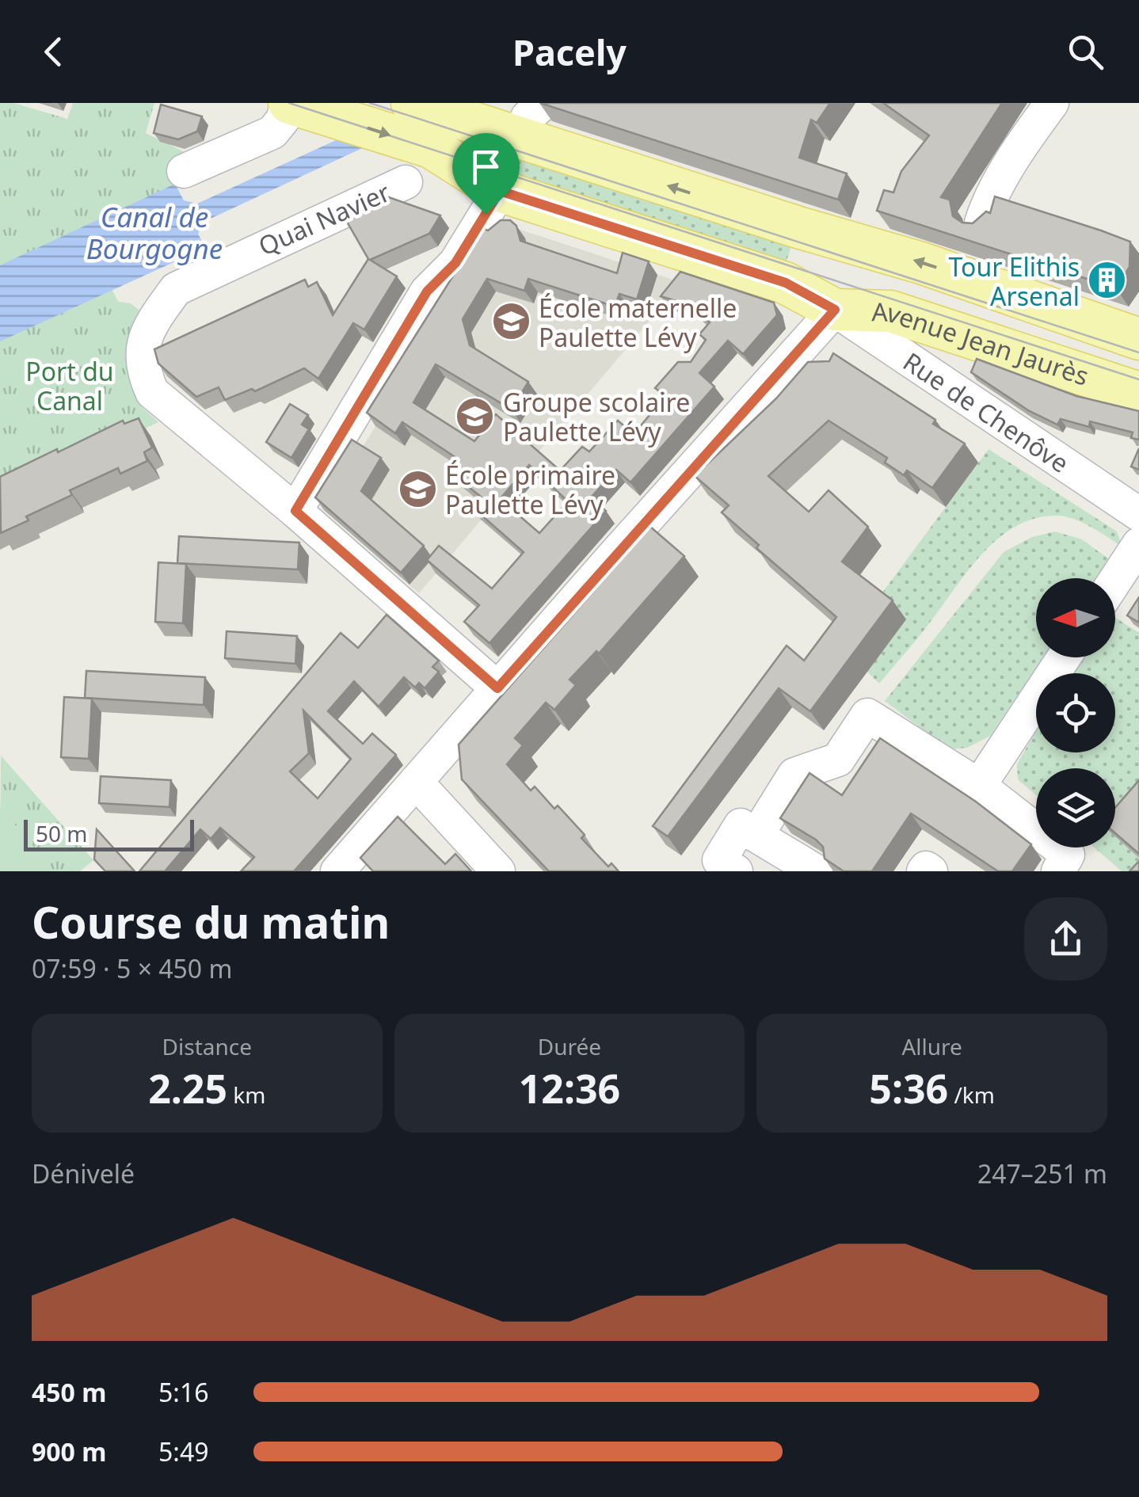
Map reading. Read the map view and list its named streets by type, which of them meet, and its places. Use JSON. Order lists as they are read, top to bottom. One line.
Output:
{"streets":{"main road":["Avenue Jean Jaurès"],"street":["Quai Navier","Rue de Chenôve"]},"crossings":[["Avenue Jean Jaurès","Rue de Chenôve"]],"water":["Canal de Bourgogne"],"parks":["Port du Canal"],"places":{"building":["Tour Elithis Arsenal"],"school or university":["École maternelle Paulette Lévy","Groupe scolaire Paulette Lévy","École primaire Paulette Lévy"]},"scale_bar":"50 m","north":"left","page":{"header":"Pacely","scale":"50 m","heading":["Course du matin","07:59 · 5 × 450 m"],"stats":[["Distance","2.25 km"],["Durée","12:36"],["Allure","5:36 /km"]],"chart":["Dénivelé","247–251 m"],"list":[{"name":"450 m","note":"5:16"},{"name":"900 m","note":"5:49"}]}}
